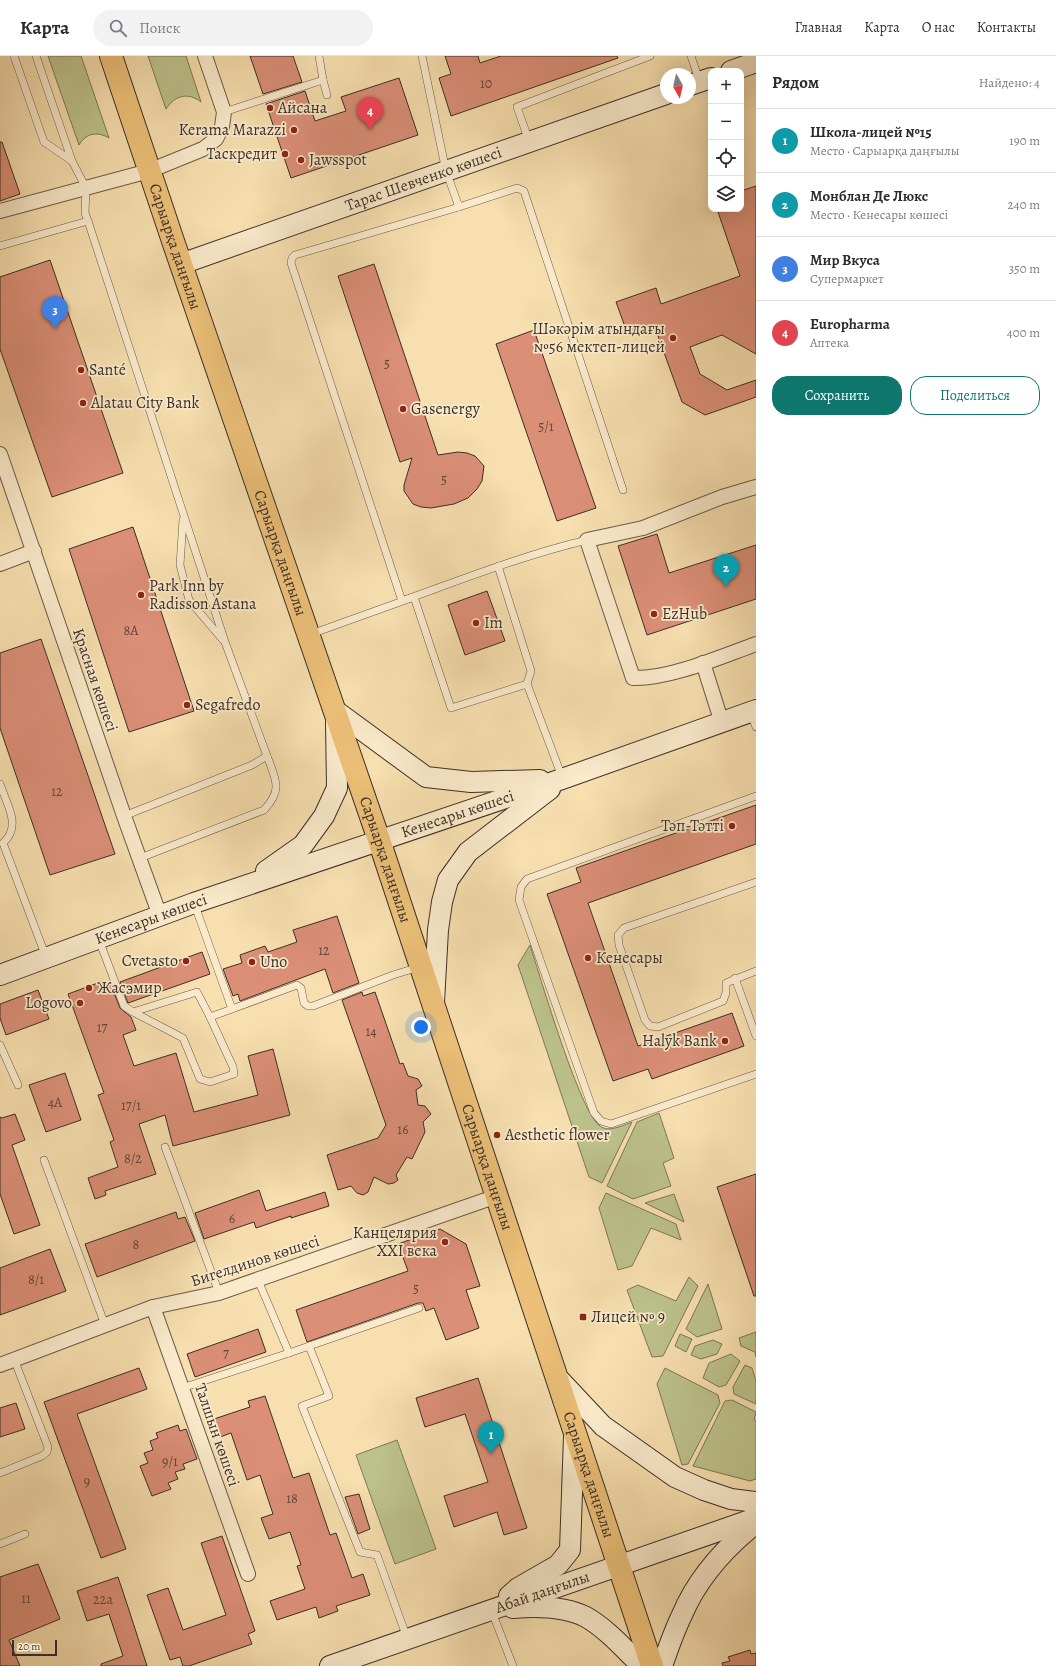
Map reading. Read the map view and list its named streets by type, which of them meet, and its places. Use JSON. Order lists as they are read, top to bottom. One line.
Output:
{"streets":{"main road":["Сарыарқа даңғылы"],"street":["Тарас Шевченко көшесі","Красная көшесі","Кенесары көшесі","Бигелдинов көшесі","Талшын көшесі","Абай даңғылы"]},"crossings":[["Тарас Шевченко көшесі","Сарыарқа даңғылы"],["Сарыарқа даңғылы","Кенесары көшесі"],["Сарыарқа даңғылы","Бигелдинов көшесі"],["Сарыарқа даңғылы","Абай даңғылы"],["Красная көшесі","Кенесары көшесі"],["Бигелдинов көшесі","Талшын көшесі"]],"places":{"other":["Айсана","Kerama Marazzi","Таскредит","Jawsspot","Шәкәрім атындағы №56 мектеп-лицей","Santé","Alatau City Bank","Gasenergy","Park Inn by Radisson Astana","EzHub","Im","Segafredo","Тәп-Тәтті","Кенесары","Cvetasto","Uno","Жасэмир","Logovo","Halyk Bank","Aesthetic flower","Канцелярия XXI века"],"transit":["Лицей № 9"]},"house_numbers":["10","5","5/1","5","8А","12","12","17","14","4А","17/1","16","8/2","6","8","8/1","5","7","9/1","9","18","11","22а"],"scale_bar":"20 m","north":"bottom","page":{"header":"Карта","search":"Поиск","nav":["Главная","Карта","О нас","Контакты"],"heading":["Рядом","Найдено: 4"],"map_buttons":["+","−"],"pins":["4","3","2","1"],"list":[{"mark":"1","name":"Школа-лицей №15","note":"Место · Сарыарқа даңғылы","value":"190 m"},{"mark":"2","name":"Монблан Де Люкс","note":"Место · Кенесары көшесі","value":"240 m"},{"mark":"3","name":"Мир Вкуса","note":"Супермаркет","value":"350 m"},{"mark":"4","name":"Europharma","note":"Аптека","value":"400 m"}],"buttons":["Сохранить","Поделиться"],"scale":"20 m"}}
